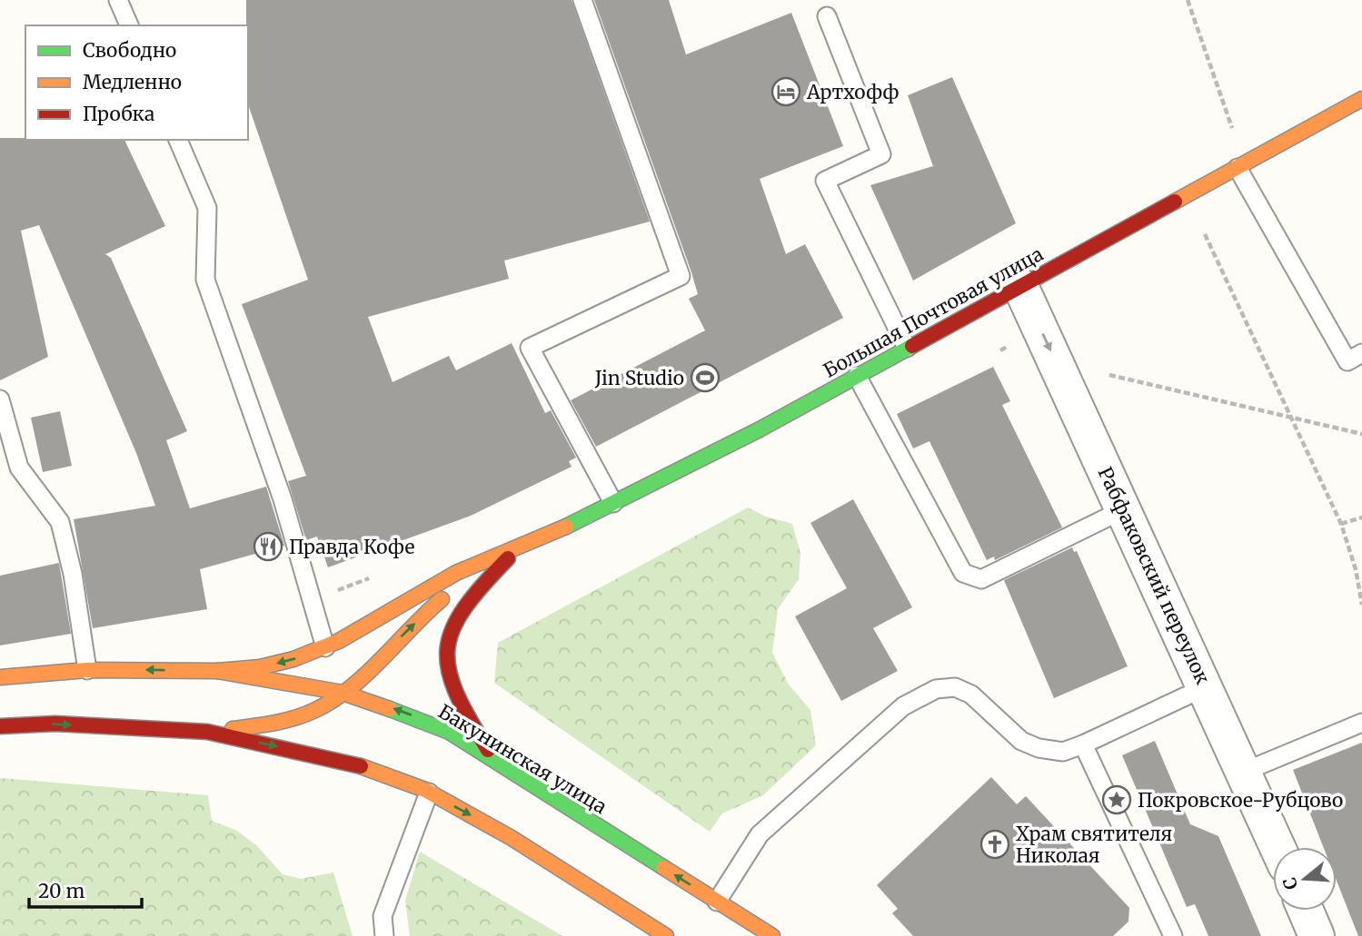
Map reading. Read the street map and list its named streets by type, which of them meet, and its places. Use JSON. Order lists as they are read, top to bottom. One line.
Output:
{"streets":{"street":["Большая Почтовая улица","Рабфаковский переулок","Бакунинская улица"]},"crossings":[["Большая Почтовая улица","Рабфаковский переулок"],["Большая Почтовая улица","Бакунинская улица"]],"one_way":["Рабфаковский переулок"],"places":{"hotel":["Артхофф"],"sports":["Jin Studio"],"restaurant":["Правда Кофе"],"place":["Покровское-Рубцово"],"church":["Храм святителя Николая"]},"legend":["Свободно","Медленно","Пробка"],"scale_bar":"20 m","north":"left"}
